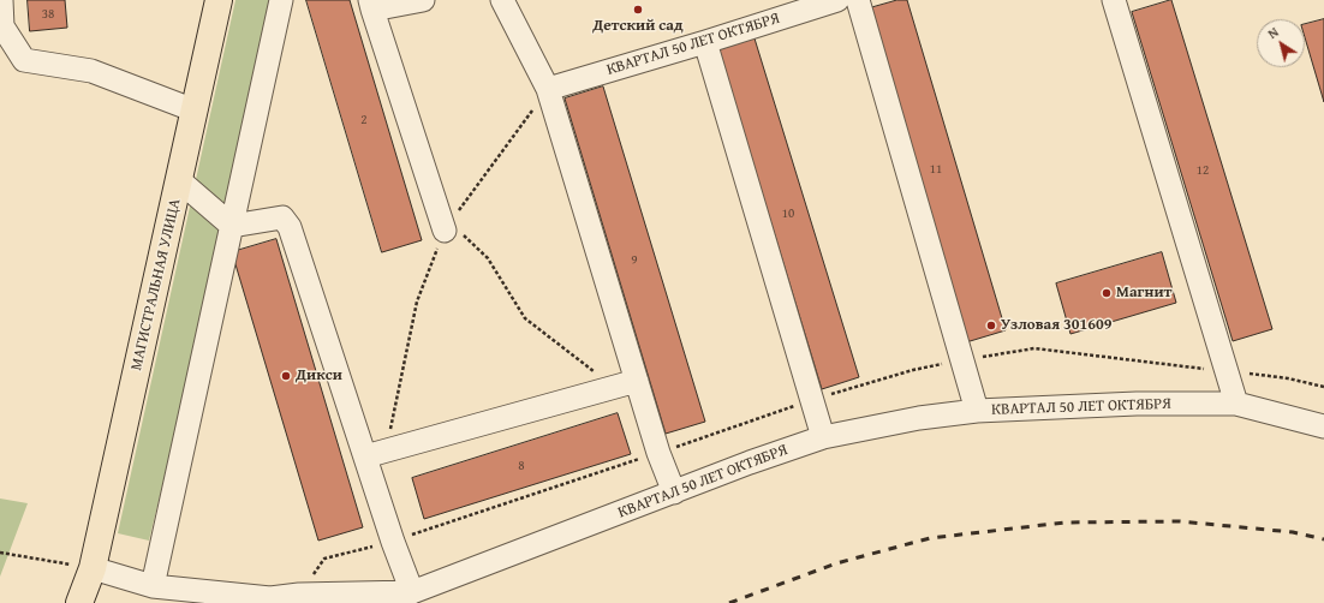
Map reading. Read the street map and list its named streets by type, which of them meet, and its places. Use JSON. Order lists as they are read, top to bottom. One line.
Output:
{"streets":{"main road":["МАГИСТРАЛЬНАЯ УЛИЦА"],"street":["КВАРТАЛ 50 ЛЕТ ОКТЯБРЯ"]},"crossings":[["КВАРТАЛ 50 ЛЕТ ОКТЯБРЯ","МАГИСТРАЛЬНАЯ УЛИЦА"]],"places":["Детский сад","Магнит","Узловая 301609","Дикси"],"house_numbers":["38","2","11","12","10","9","8"],"north":"top left"}
